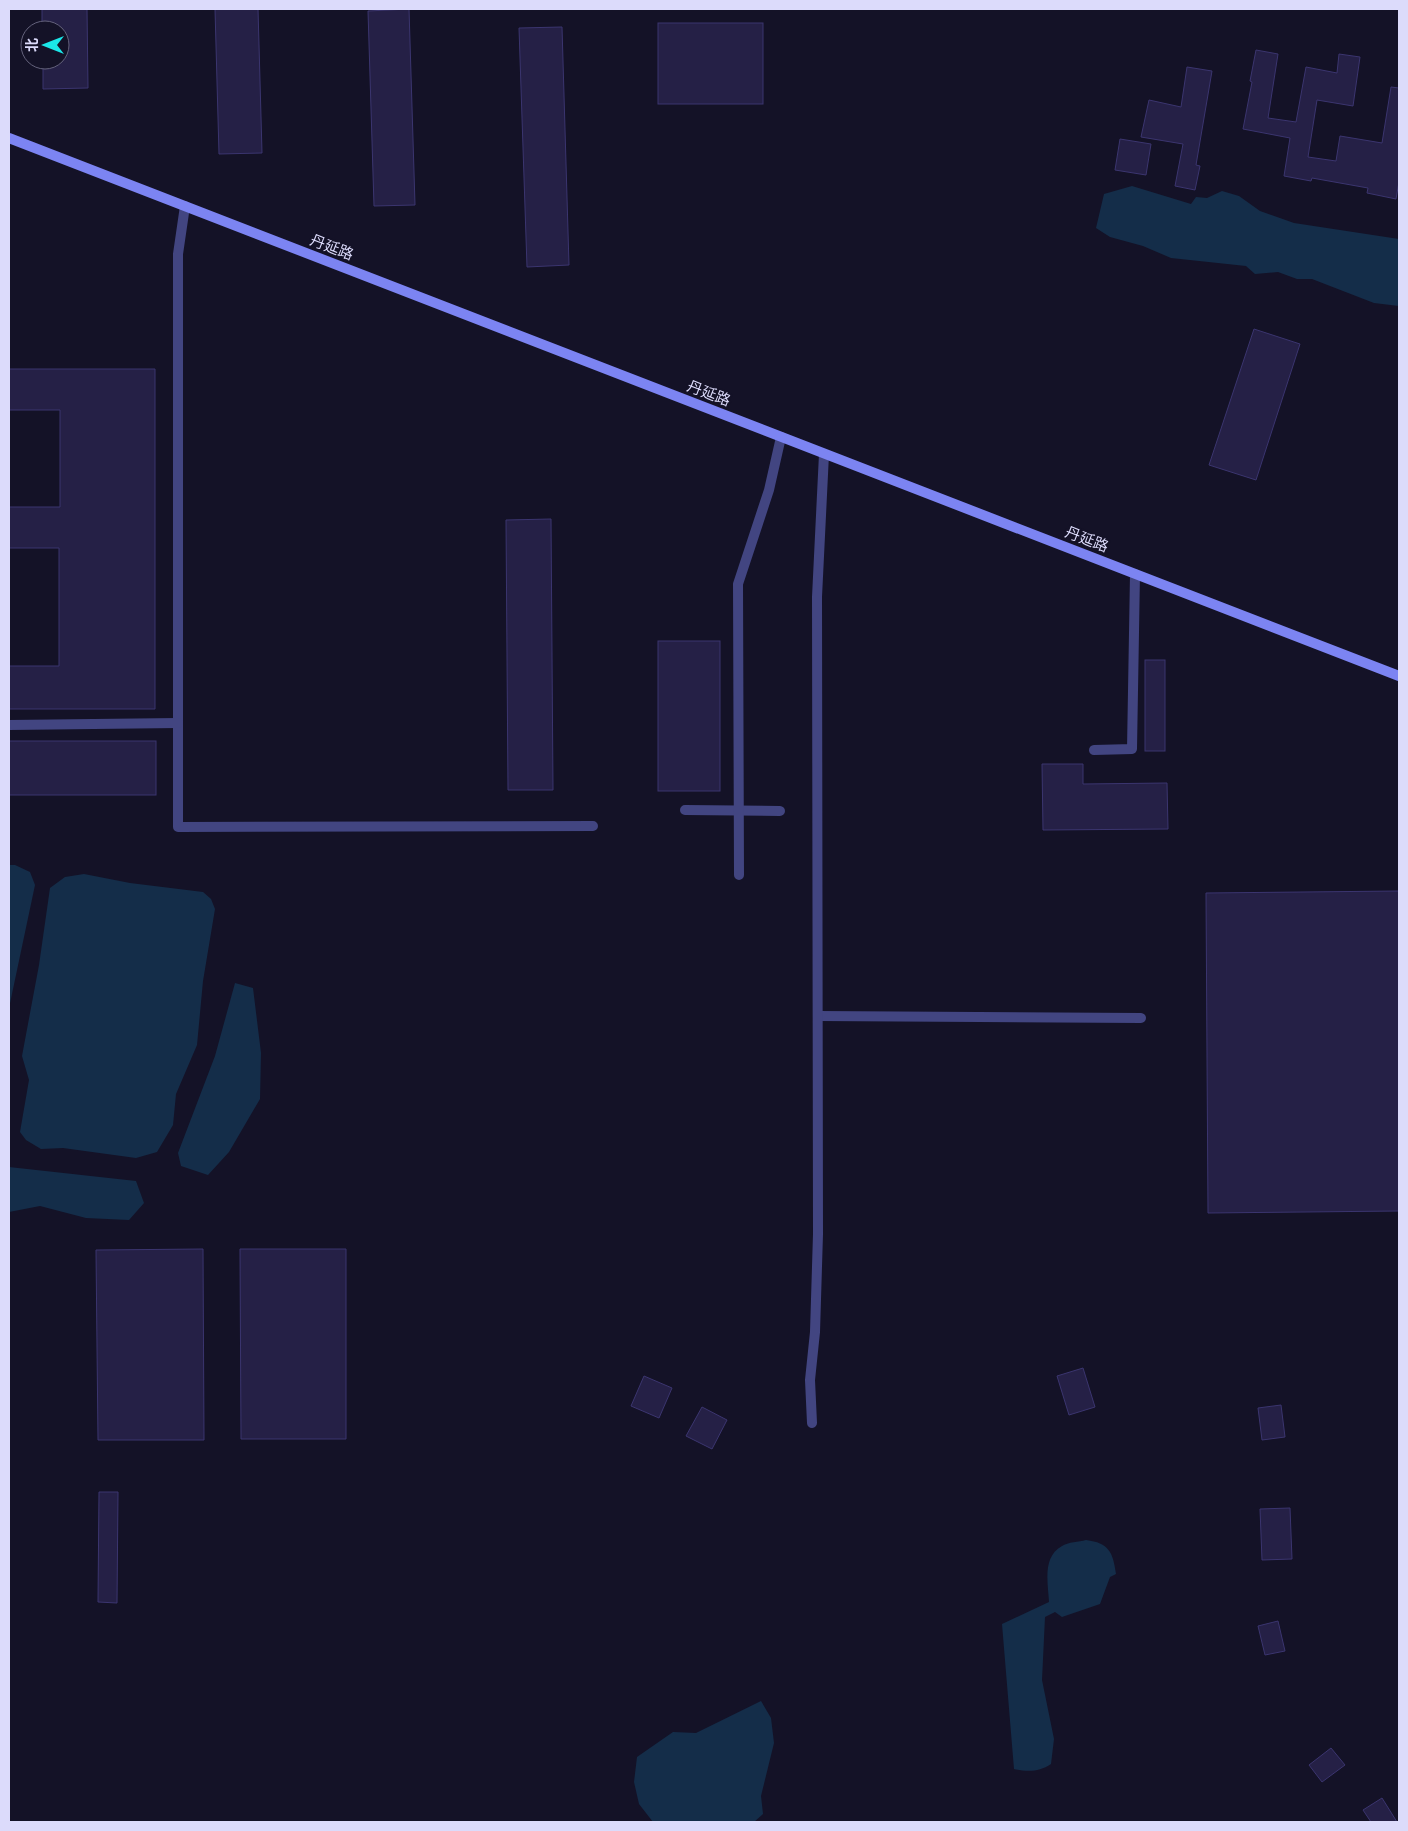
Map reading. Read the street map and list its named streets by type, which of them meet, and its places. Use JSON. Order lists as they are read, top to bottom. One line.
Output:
{"streets":{"main road":["丹延路"]},"north":"left"}
